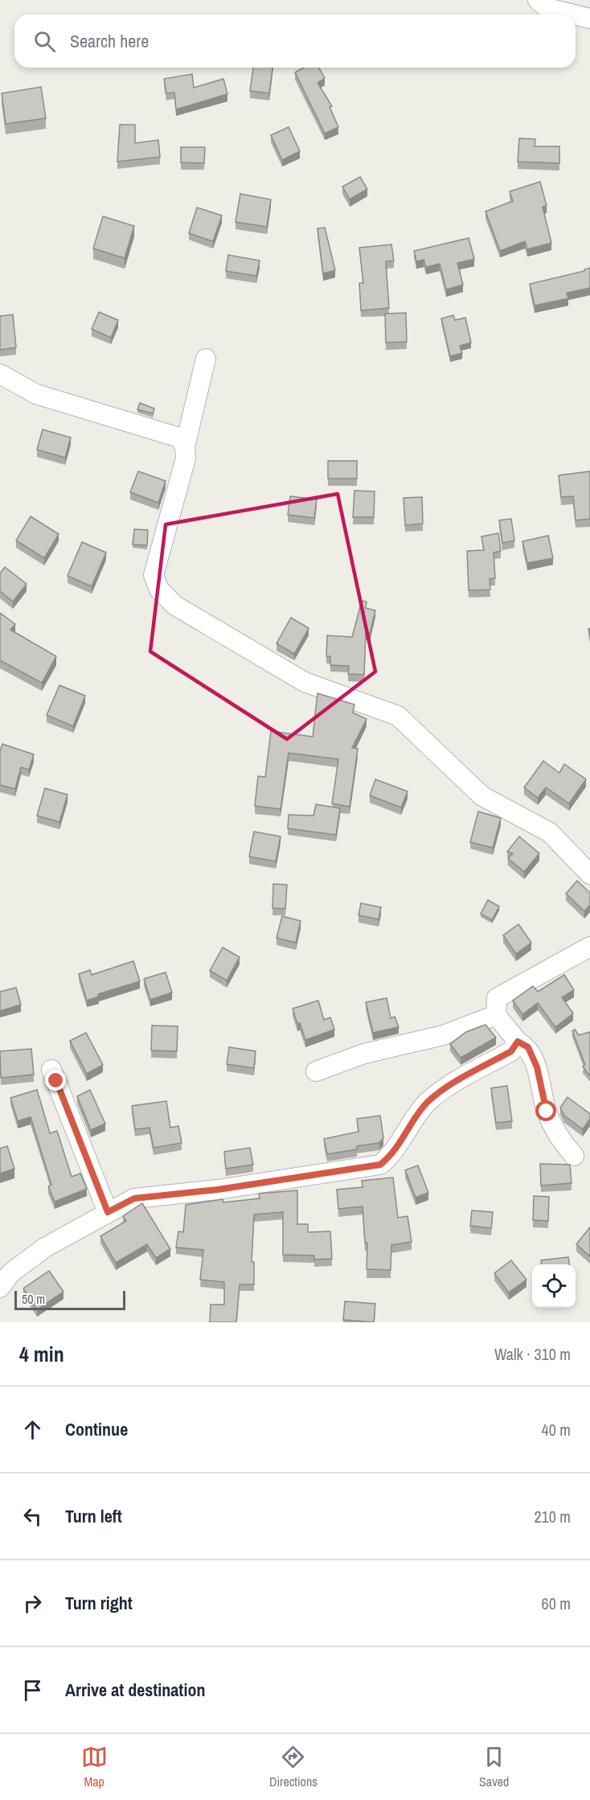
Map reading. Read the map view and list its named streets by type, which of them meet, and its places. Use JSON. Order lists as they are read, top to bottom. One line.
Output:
{"scale_bar":"50 m","page":{"search":"Search here","scale":"50 m","heading":["4 min","Walk · 310 m"],"list":[["Continue","40 m"],["Turn left","210 m"],["Turn right","60 m"],"Arrive at destination"],"nav":["Map","Directions","Saved"]}}
